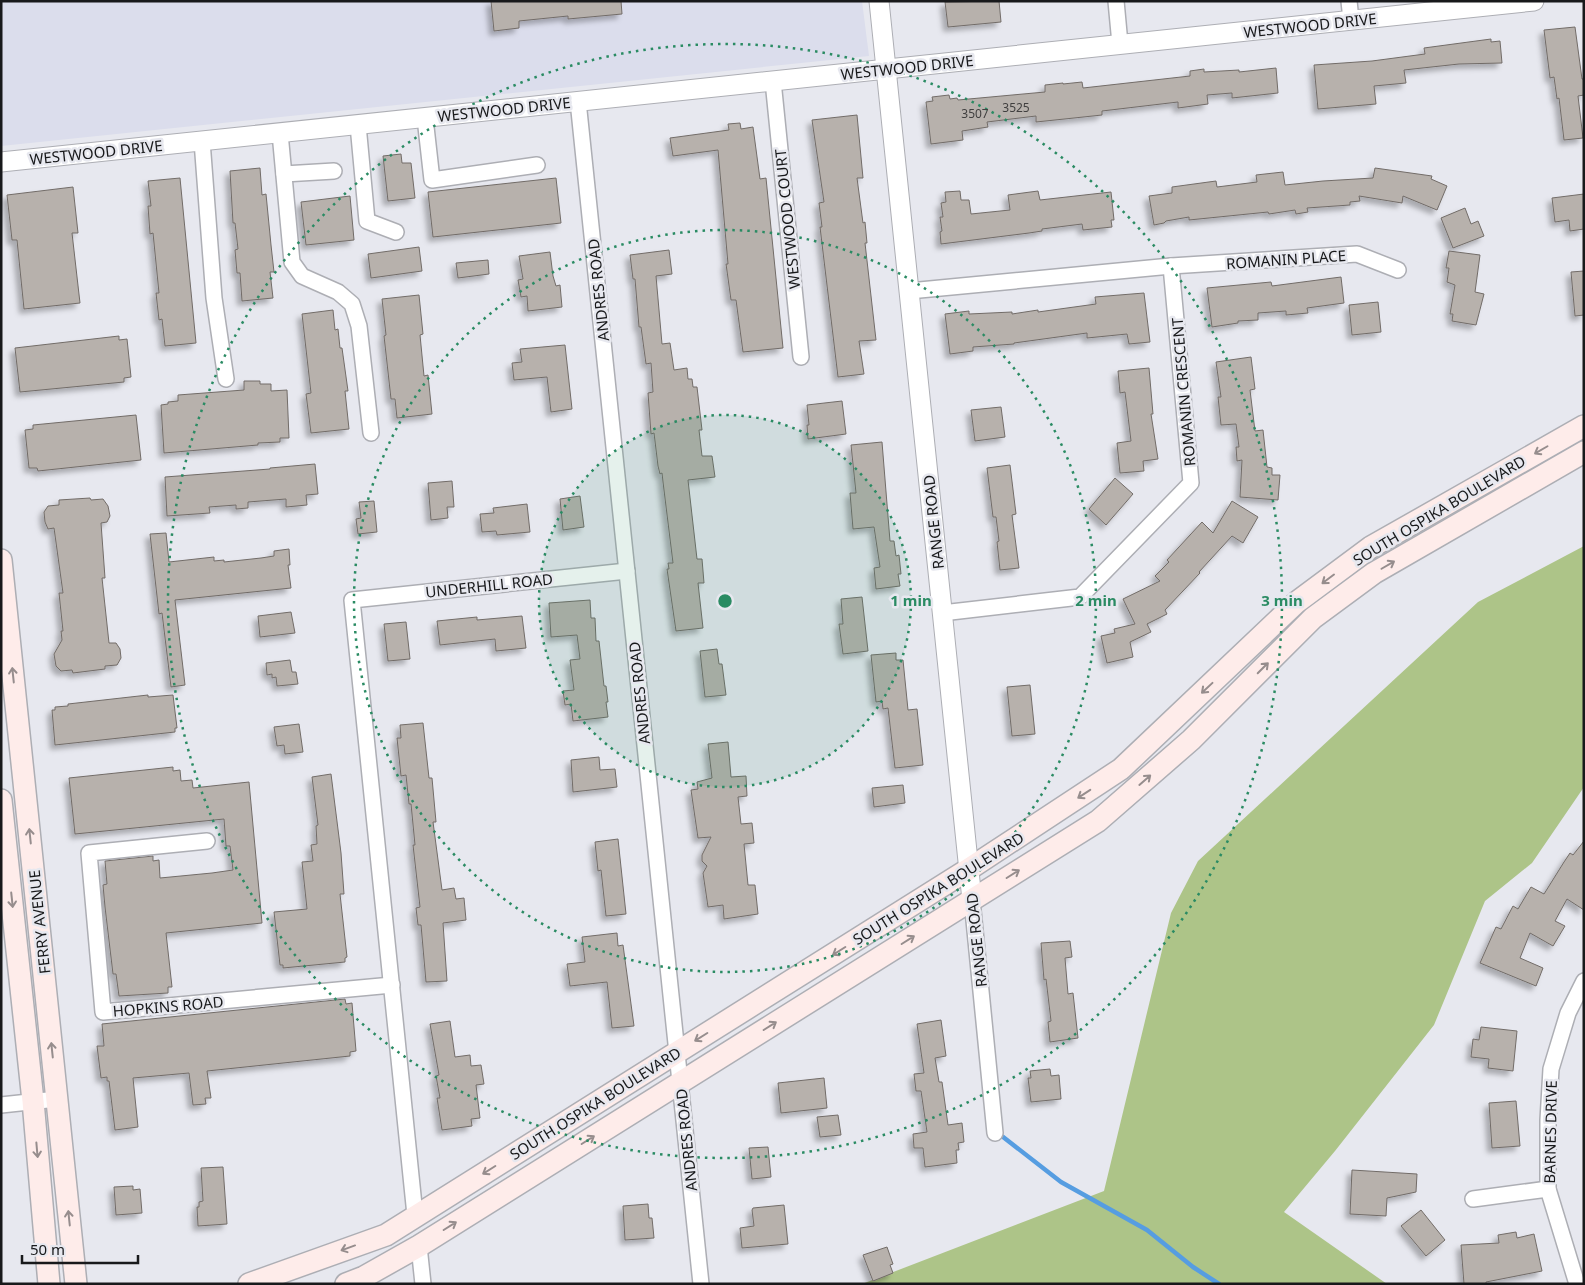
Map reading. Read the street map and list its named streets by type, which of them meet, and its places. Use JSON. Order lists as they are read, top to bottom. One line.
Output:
{"streets":{"main road":["SOUTH OSPIKA BOULEVARD","FERRY AVENUE"],"street":["WESTWOOD DRIVE","WESTWOOD COURT","ROMANIN PLACE","ANDRES ROAD","ROMANIN CRESCENT","RANGE ROAD","UNDERHILL ROAD","HOPKINS ROAD","BARNES DRIVE"]},"crossings":[["WESTWOOD DRIVE","WESTWOOD COURT"],["WESTWOOD DRIVE","ANDRES ROAD"],["WESTWOOD DRIVE","RANGE ROAD"],["ROMANIN PLACE","ROMANIN CRESCENT"],["ANDRES ROAD","SOUTH OSPIKA BOULEVARD"],["ANDRES ROAD","UNDERHILL ROAD"],["ROMANIN CRESCENT","RANGE ROAD"],["SOUTH OSPIKA BOULEVARD","RANGE ROAD"],["UNDERHILL ROAD","HOPKINS ROAD"]],"house_numbers":["3525","3507"],"scale_bar":"50 m","rings":["1 min","2 min","3 min"]}
